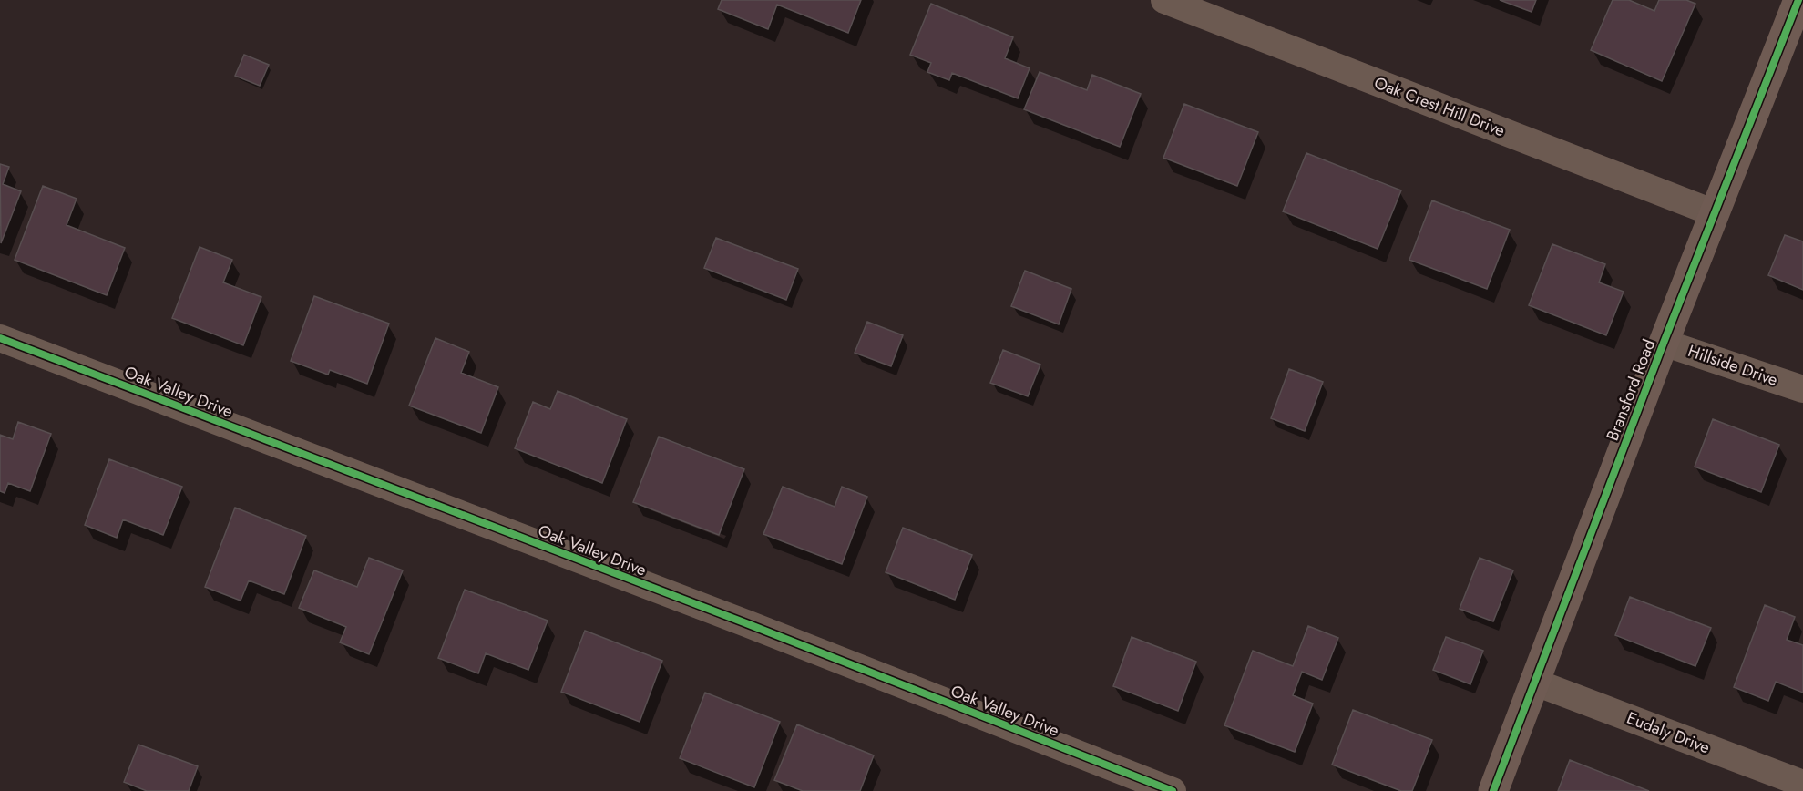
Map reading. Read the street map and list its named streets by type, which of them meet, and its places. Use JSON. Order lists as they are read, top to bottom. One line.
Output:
{"streets":{"street":["Oak Crest Hill Drive","Hillside Drive","Bransford Road","Oak Valley Drive","Eudaly Drive"]},"crossings":[["Oak Crest Hill Drive","Bransford Road"],["Hillside Drive","Bransford Road"],["Bransford Road","Eudaly Drive"]]}
